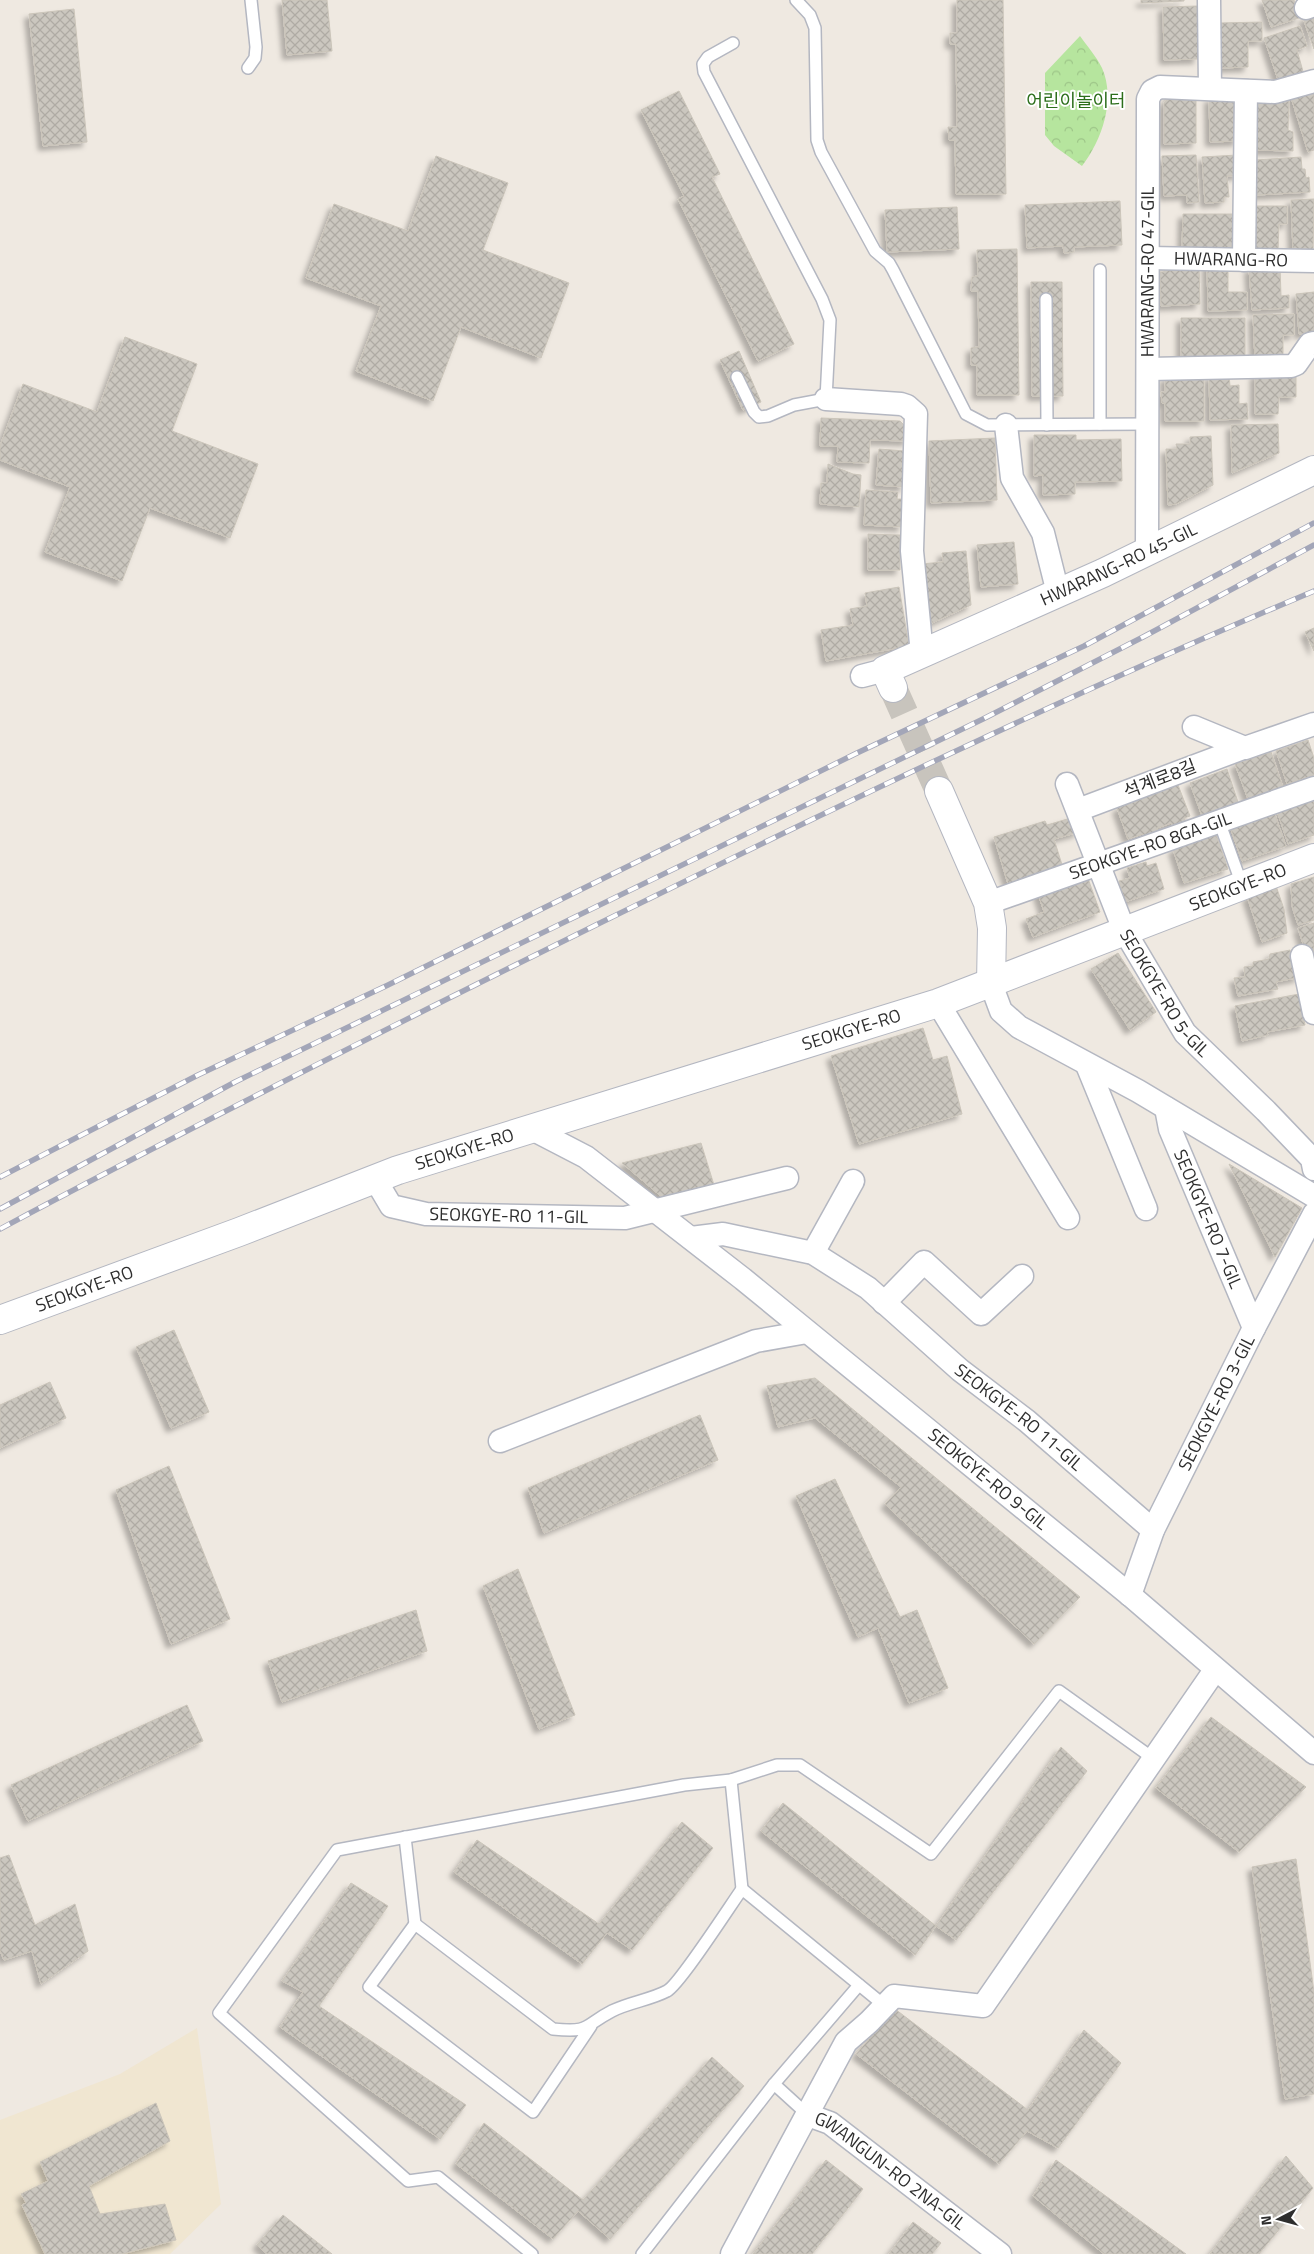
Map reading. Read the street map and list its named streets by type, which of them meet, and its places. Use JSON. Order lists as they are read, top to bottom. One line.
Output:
{"streets":{"street":["HWARANG-RO","HWARANG-RO 47-GIL","HWARANG-RO 45-GIL","석계로8길","SEOKGYE-RO 8GA-GIL","SEOKGYE-RO","SEOKGYE-RO 5-GIL","SEOKGYE-RO 11-GIL","SEOKGYE-RO 7-GIL","SEOKGYE-RO 3-GIL","SEOKGYE-RO 9-GIL","GWANGUN-RO 2NA-GIL"]},"crossings":[["HWARANG-RO","HWARANG-RO 47-GIL"],["HWARANG-RO 47-GIL","HWARANG-RO 45-GIL"],["석계로8길","SEOKGYE-RO 5-GIL"],["SEOKGYE-RO 8GA-GIL","SEOKGYE-RO 5-GIL"],["SEOKGYE-RO","SEOKGYE-RO 5-GIL"],["SEOKGYE-RO","SEOKGYE-RO 11-GIL"],["SEOKGYE-RO","SEOKGYE-RO 7-GIL"],["SEOKGYE-RO","SEOKGYE-RO 9-GIL"],["SEOKGYE-RO 11-GIL","SEOKGYE-RO 3-GIL"],["SEOKGYE-RO 11-GIL","SEOKGYE-RO 9-GIL"],["SEOKGYE-RO 7-GIL","SEOKGYE-RO 3-GIL"],["SEOKGYE-RO 3-GIL","SEOKGYE-RO 9-GIL"]],"parks":["어린이놀이터"],"north":"left"}
